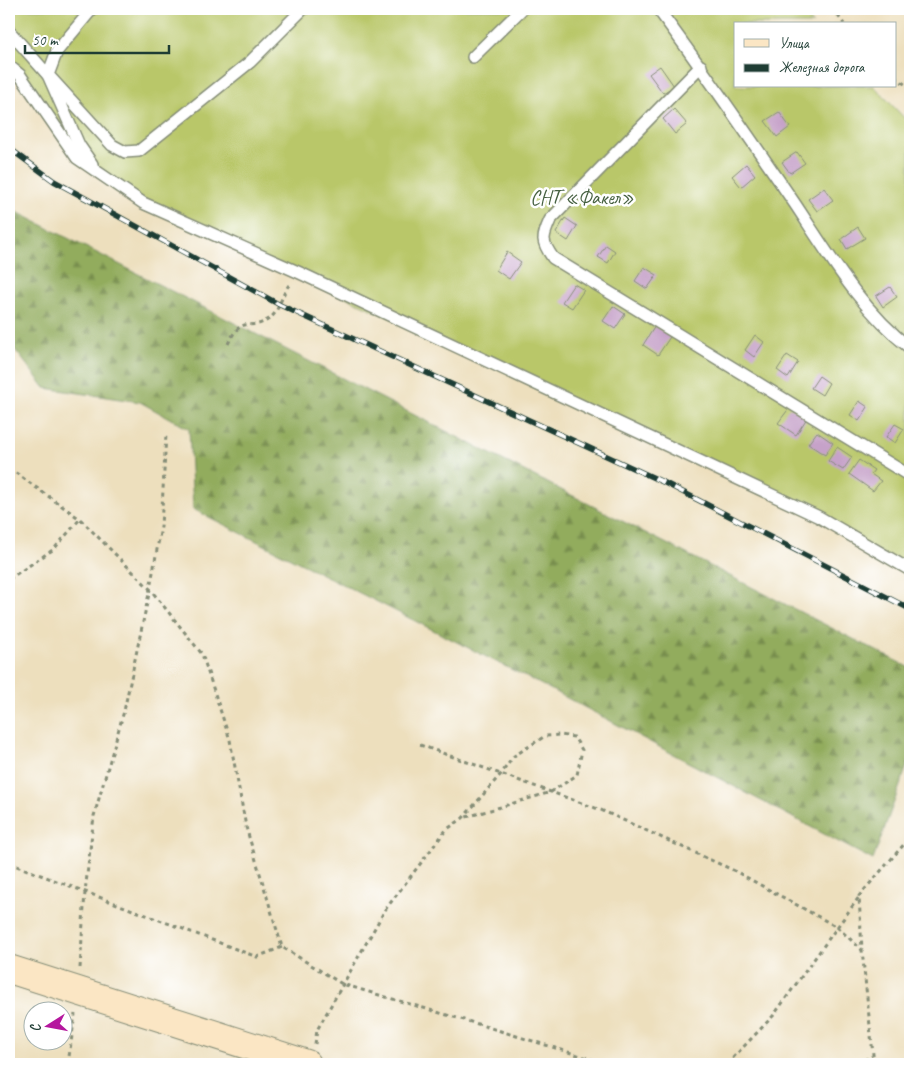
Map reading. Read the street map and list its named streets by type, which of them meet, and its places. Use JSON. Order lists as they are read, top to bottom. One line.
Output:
{"parks":["СНТ «Факел»"],"legend":["Улица","Железная дорога"],"scale_bar":"50 m","north":"left"}
